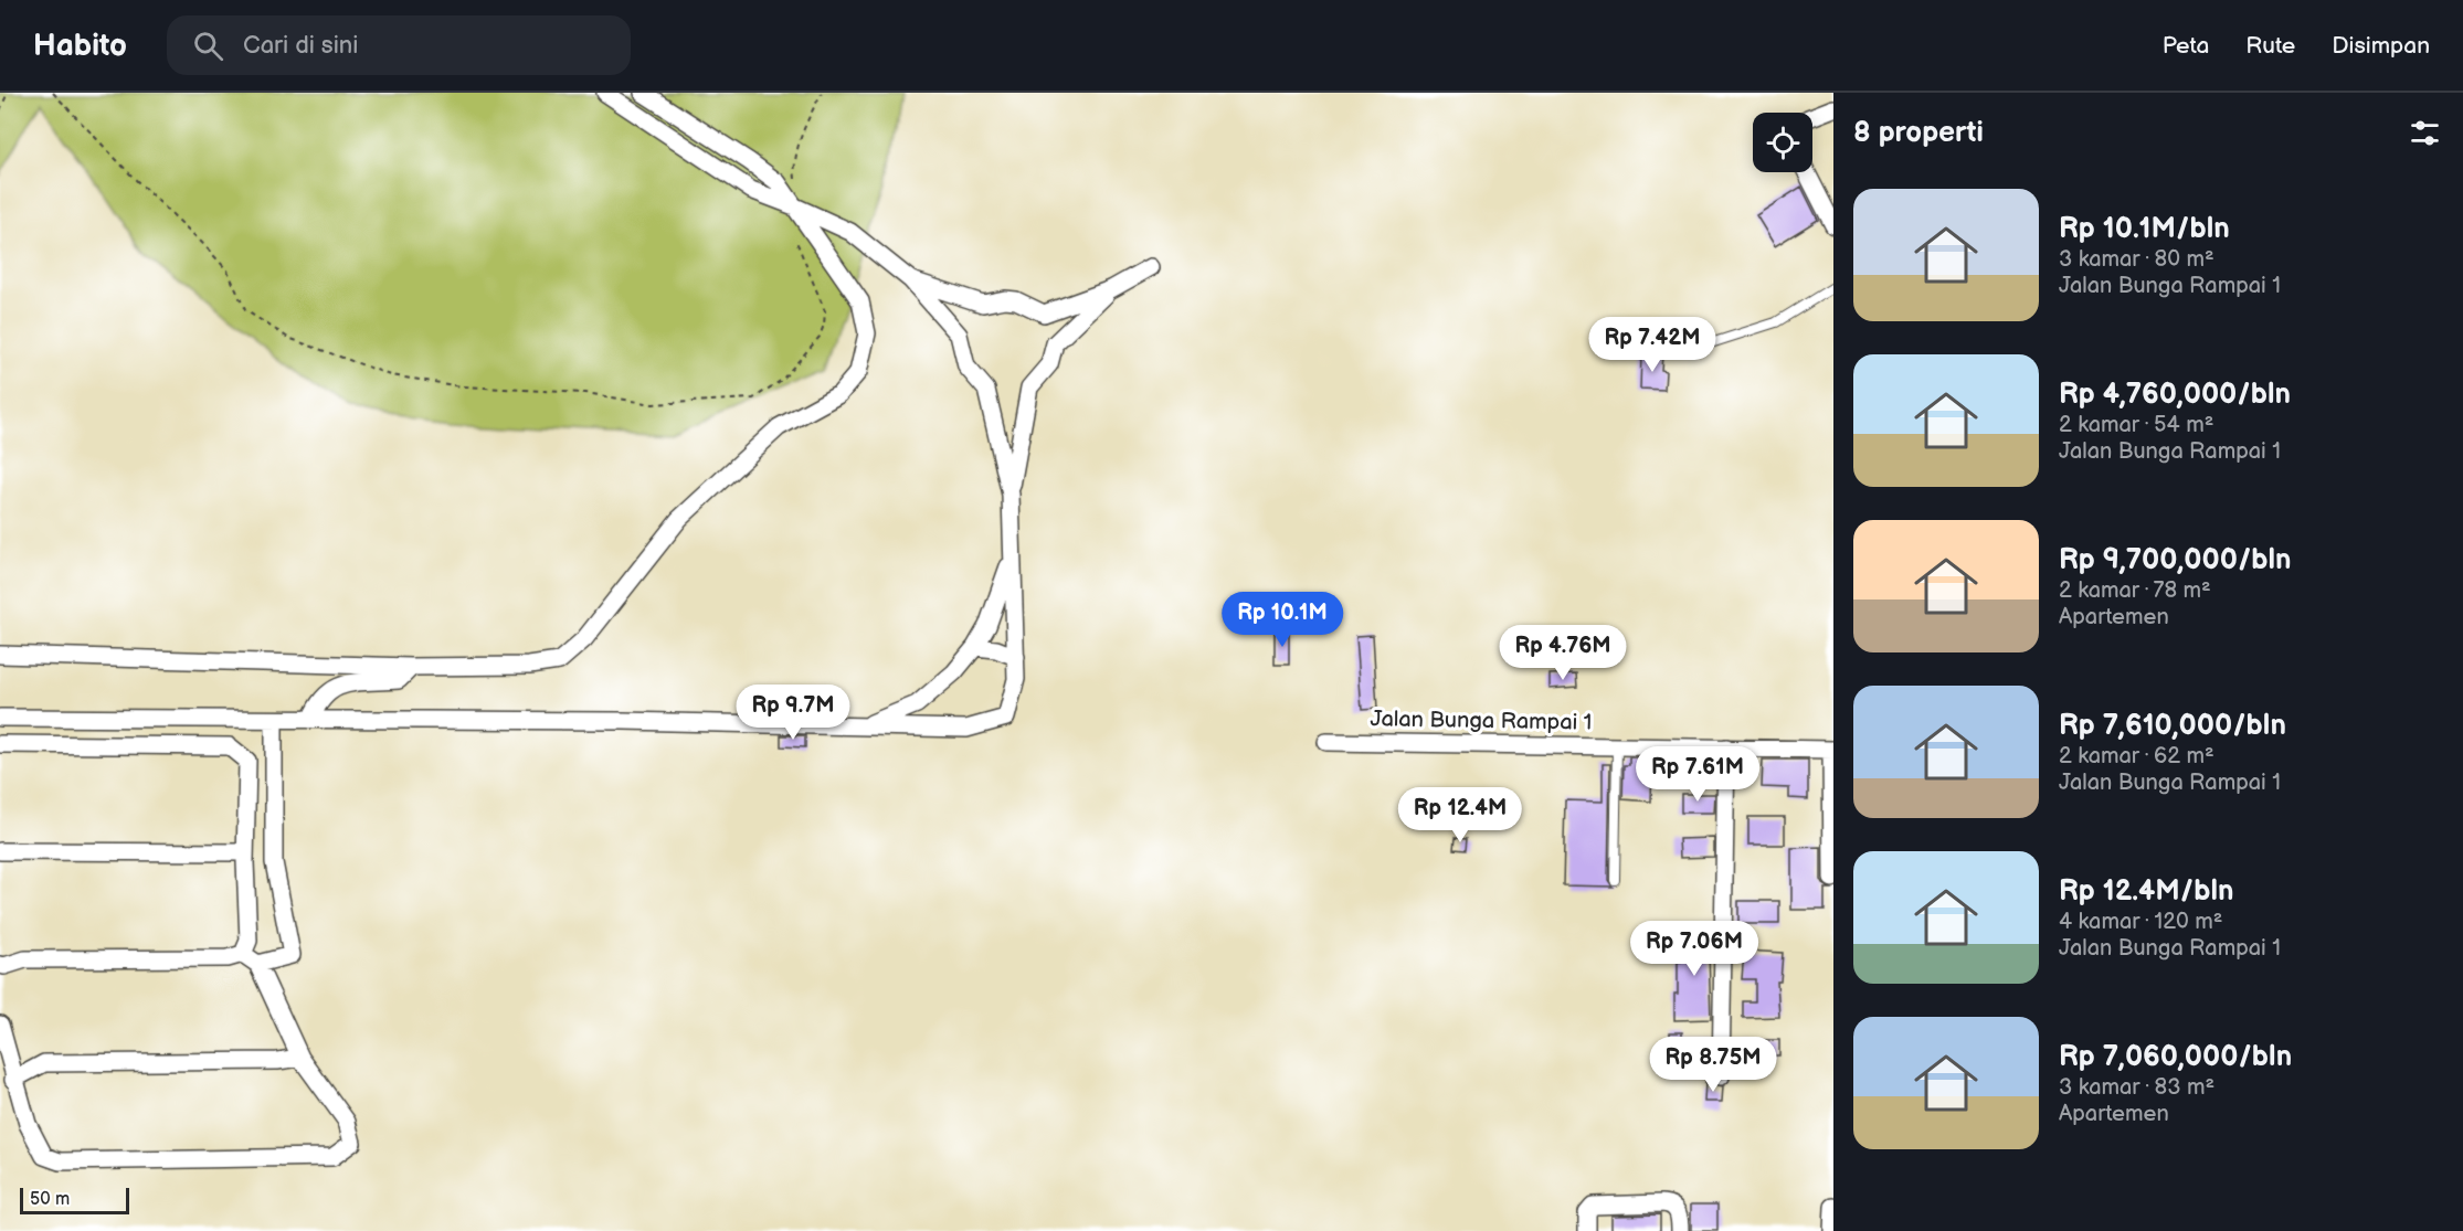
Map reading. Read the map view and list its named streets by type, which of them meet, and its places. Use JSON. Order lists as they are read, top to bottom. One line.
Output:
{"streets":{"street":["Jalan Bunga Rampai 1"]},"scale_bar":"50 m","page":{"header":"Habito","search":"Cari di sini","nav":["Peta","Rute","Disimpan"],"heading":"8 properti","list":[{"name":"Rp 10.1M/bln","note":"3 kamar · 80 m² · Jalan Bunga Rampai 1"},{"name":"Rp 4,760,000/bln","note":"2 kamar · 54 m² · Jalan Bunga Rampai 1"},{"name":"Rp 9,700,000/bln","note":"2 kamar · 78 m² · Apartemen"},{"name":"Rp 7,610,000/bln","note":"2 kamar · 62 m² · Jalan Bunga Rampai 1"},{"name":"Rp 12.4M/bln","note":"4 kamar · 120 m² · Jalan Bunga Rampai 1"},{"name":"Rp 7,060,000/bln","note":"3 kamar · 83 m² · Apartemen"}],"price":["Rp 7.42M","Rp 10.1M","Rp 4.76M","Rp 9.7M","Rp 7.61M","Rp 12.4M","Rp 7.06M","Rp 8.75M"],"scale":"50 m"}}
